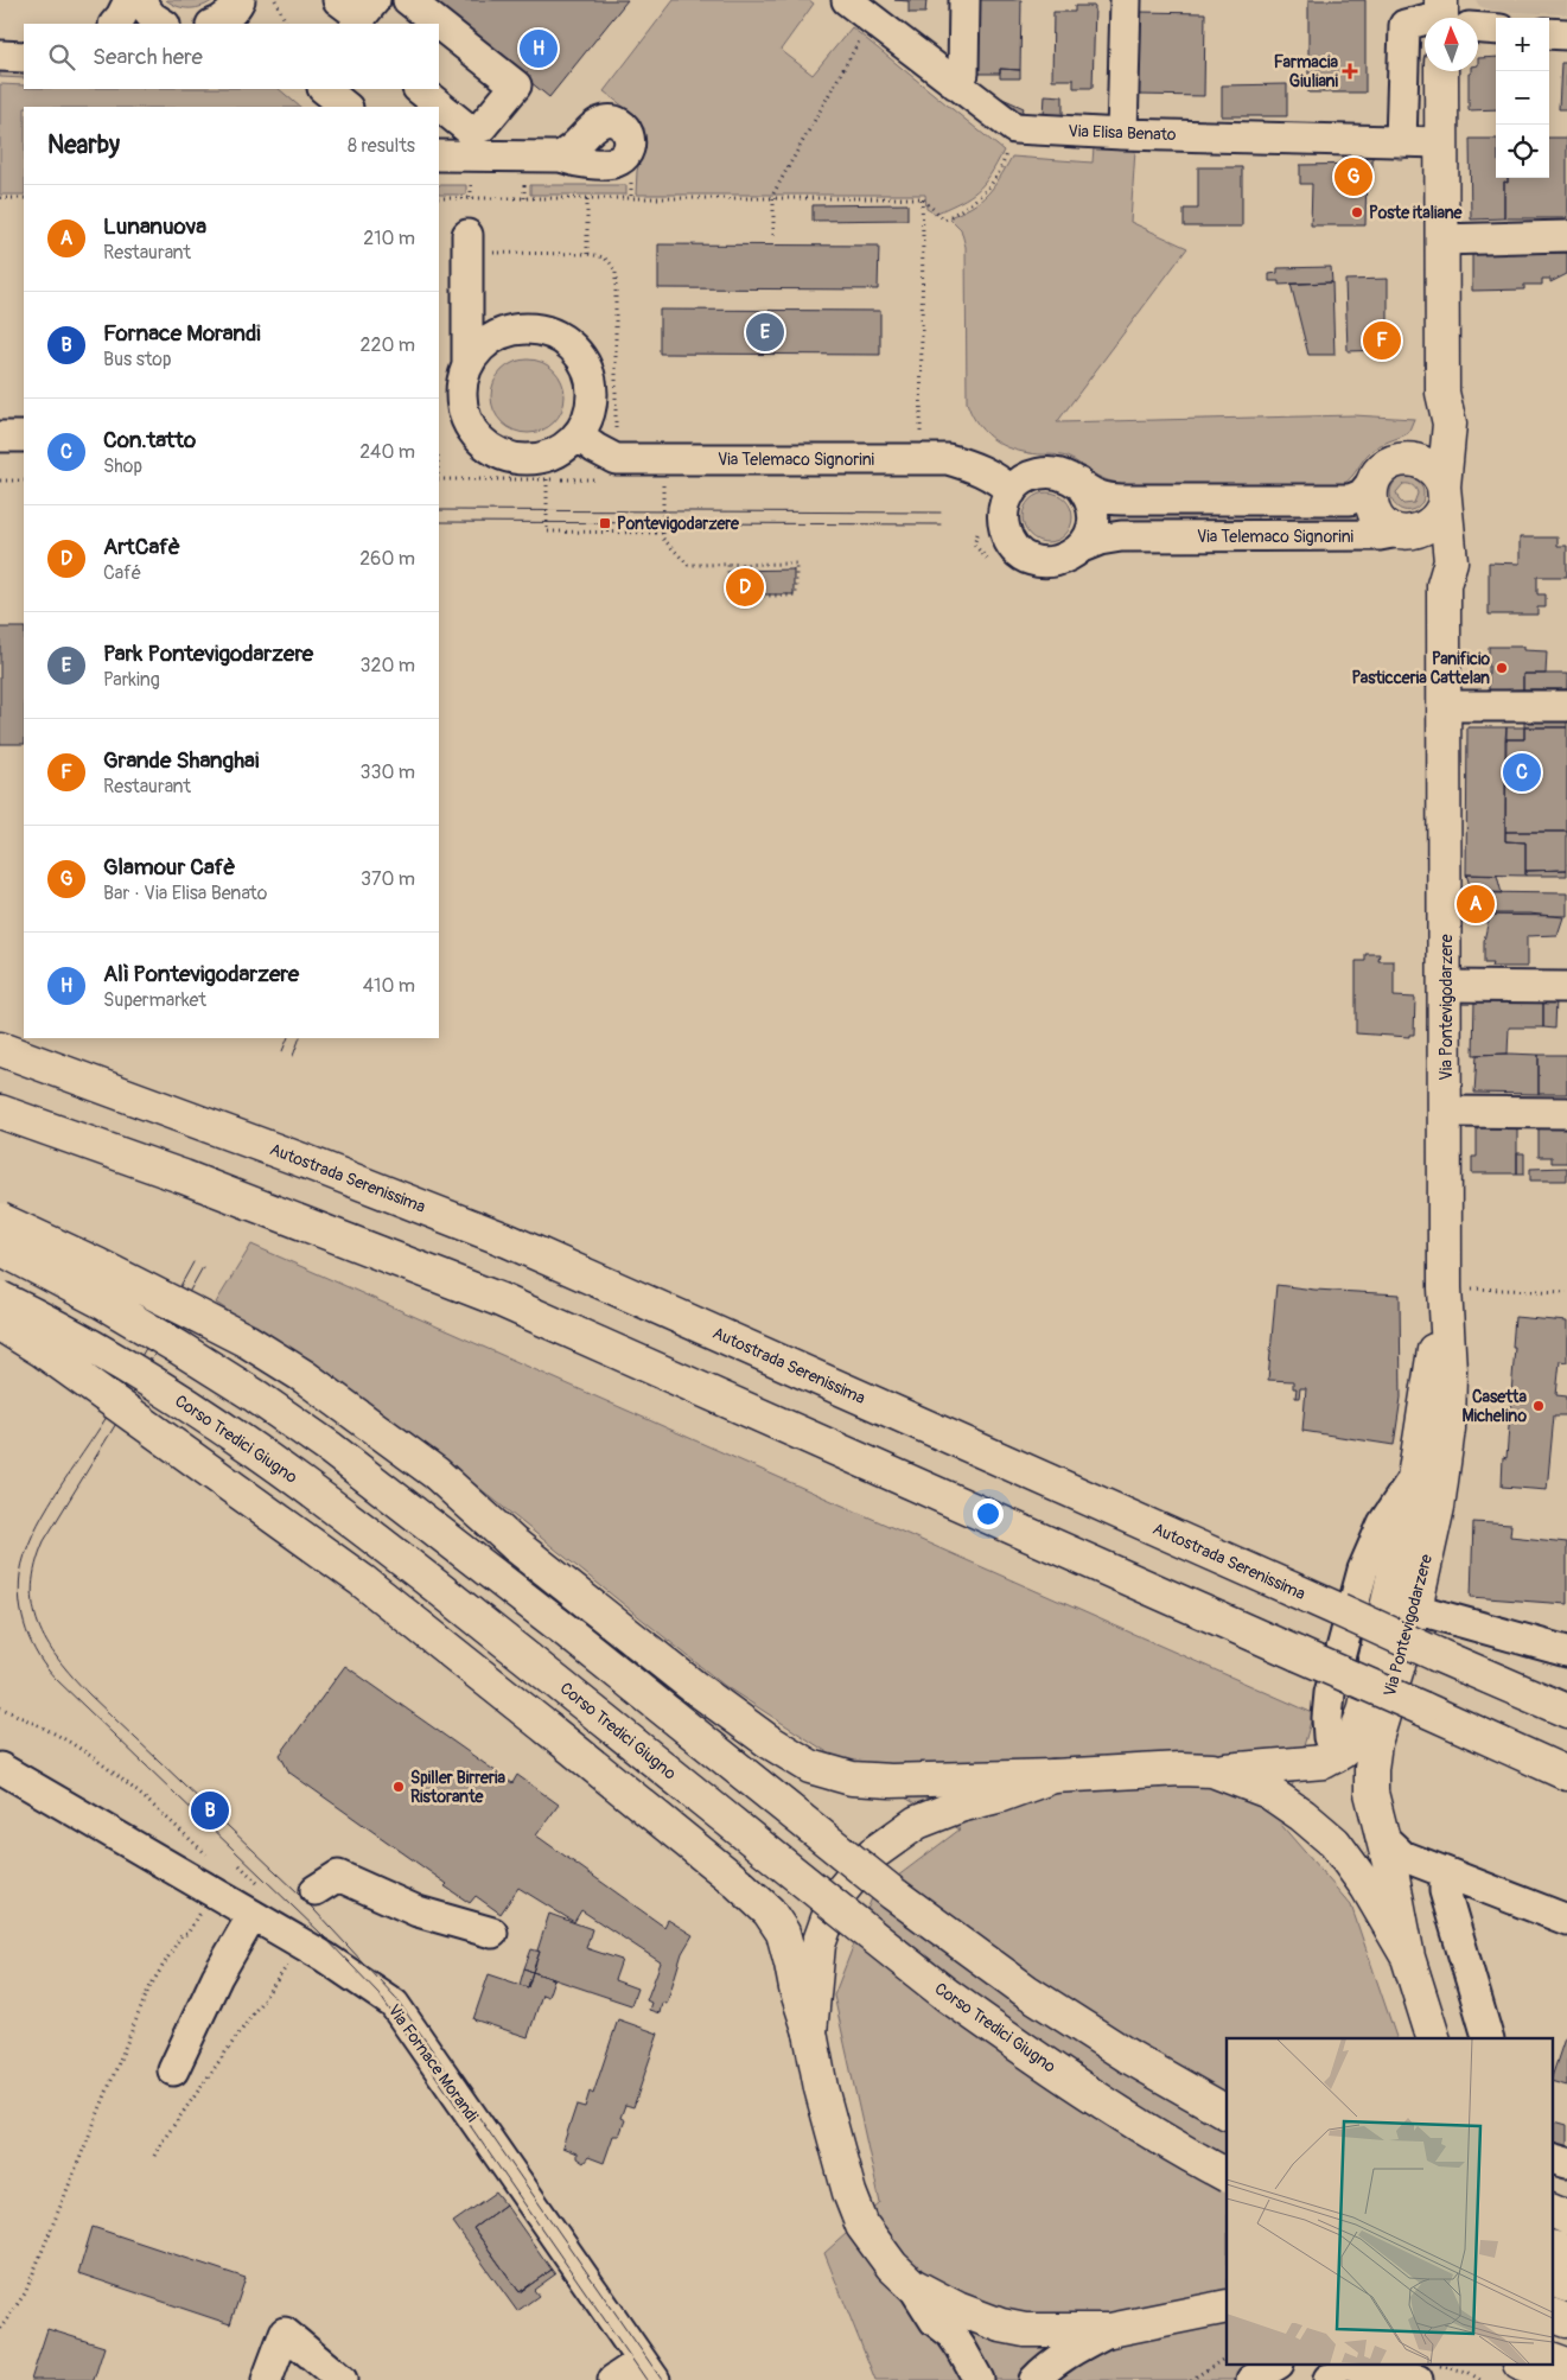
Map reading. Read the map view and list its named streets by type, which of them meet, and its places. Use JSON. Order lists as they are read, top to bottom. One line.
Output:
{"streets":{"main road":["Via Pontevigodarzere","Autostrada Serenissima","Corso Tredici Giugno"],"street":["Via Elisa Benato","Via Telemaco Signorini","Via Fornace Morandi"]},"crossings":[["Via Elisa Benato","Via Pontevigodarzere"],["Via Telemaco Signorini","Via Pontevigodarzere"]],"places":{"health":["Farmacia Giuliani"],"other":["Poste italiane","Panificio Pasticceria Cattelan","Casetta Michelino","Spiller Birreria Ristorante"],"transit":["Pontevigodarzere"]},"north":"top","page":{"map_buttons":["+","−"],"search":"Search here","pins":["H","G","E","F","D","C","A","B"],"heading":["Nearby","8 results"],"list":[{"mark":"A","name":"Lunanuova","note":"Restaurant","value":"210 m"},{"mark":"B","name":"Fornace Morandi","note":"Bus stop","value":"220 m"},{"mark":"C","name":"Con.tatto","note":"Shop","value":"240 m"},{"mark":"D","name":"ArtCafè","note":"Café","value":"260 m"},{"mark":"E","name":"Park Pontevigodarzere","note":"Parking","value":"320 m"},{"mark":"F","name":"Grande Shanghai","note":"Restaurant","value":"330 m"},{"mark":"G","name":"Glamour Cafè","note":"Bar · Via Elisa Benato","value":"370 m"},{"mark":"H","name":"Alì Pontevigodarzere","note":"Supermarket","value":"410 m"}]}}
